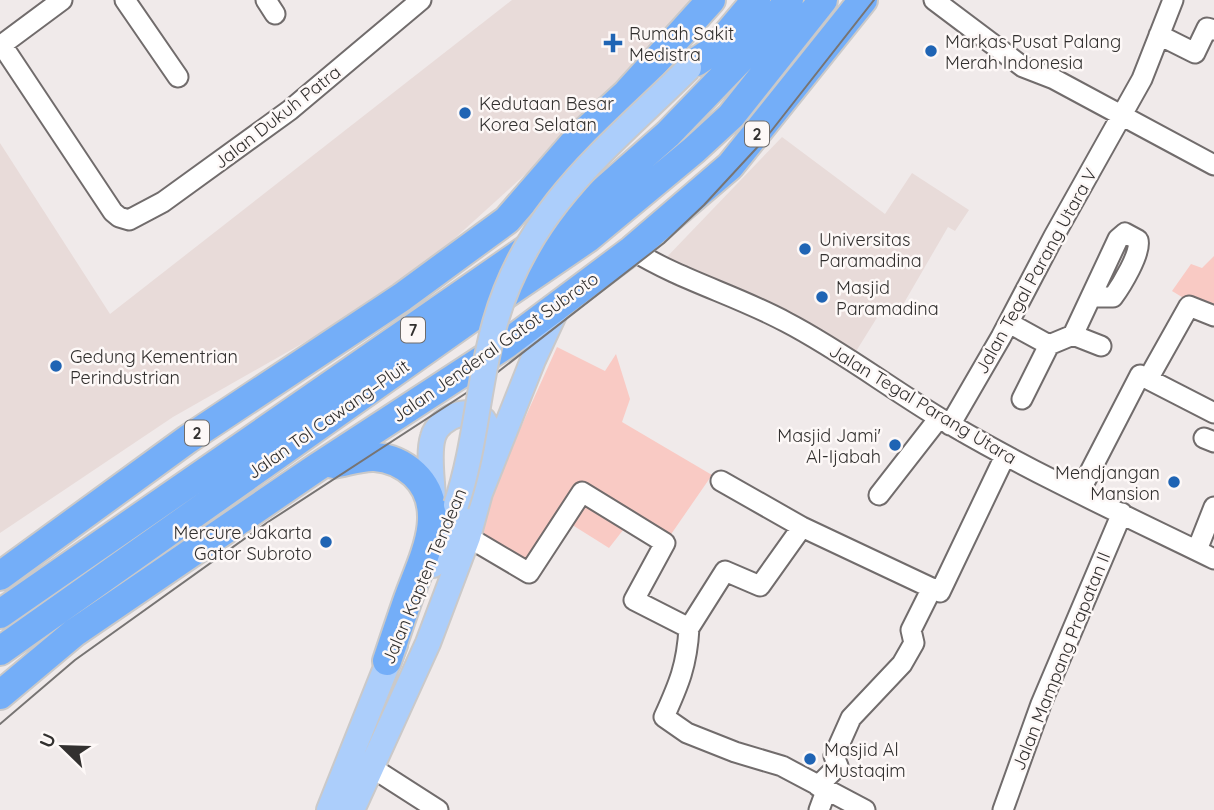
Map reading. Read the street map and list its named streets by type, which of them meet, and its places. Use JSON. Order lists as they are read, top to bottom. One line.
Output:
{"streets":{"highway":["2","7","Jalan Jenderal Gatot Subroto","Jalan Tol Cawang–Pluit"],"main road":["Jalan Kapten Tendean"],"street":["Jalan Dukuh Patra","Jalan Tegal Parang Utara V","Jalan Tegal Parang Utara","Jalan Mampang Prapatan II"]},"crossings":[["Jalan Tegal Parang Utara V","Jalan Tegal Parang Utara"],["Jalan Jenderal Gatot Subroto","Jalan Tegal Parang Utara"],["Jalan Jenderal Gatot Subroto","Jalan Kapten Tendean"],["Jalan Tegal Parang Utara","Jalan Mampang Prapatan II"]],"places":{"health":["Rumah Sakit Medistra"],"other":["Markas Pusat Palang Merah Indonesia","Kedutaan Besar Korea Selatan","Universitas Paramadina","Masjid Paramadina","Gedung Kementrian Perindustrian","Masjid Jami' Al-Ijabah","Mendjangan Mansion","Mercure Jakarta Gator Subroto","Masjid Al Mustaqim"]},"north":"top left"}
